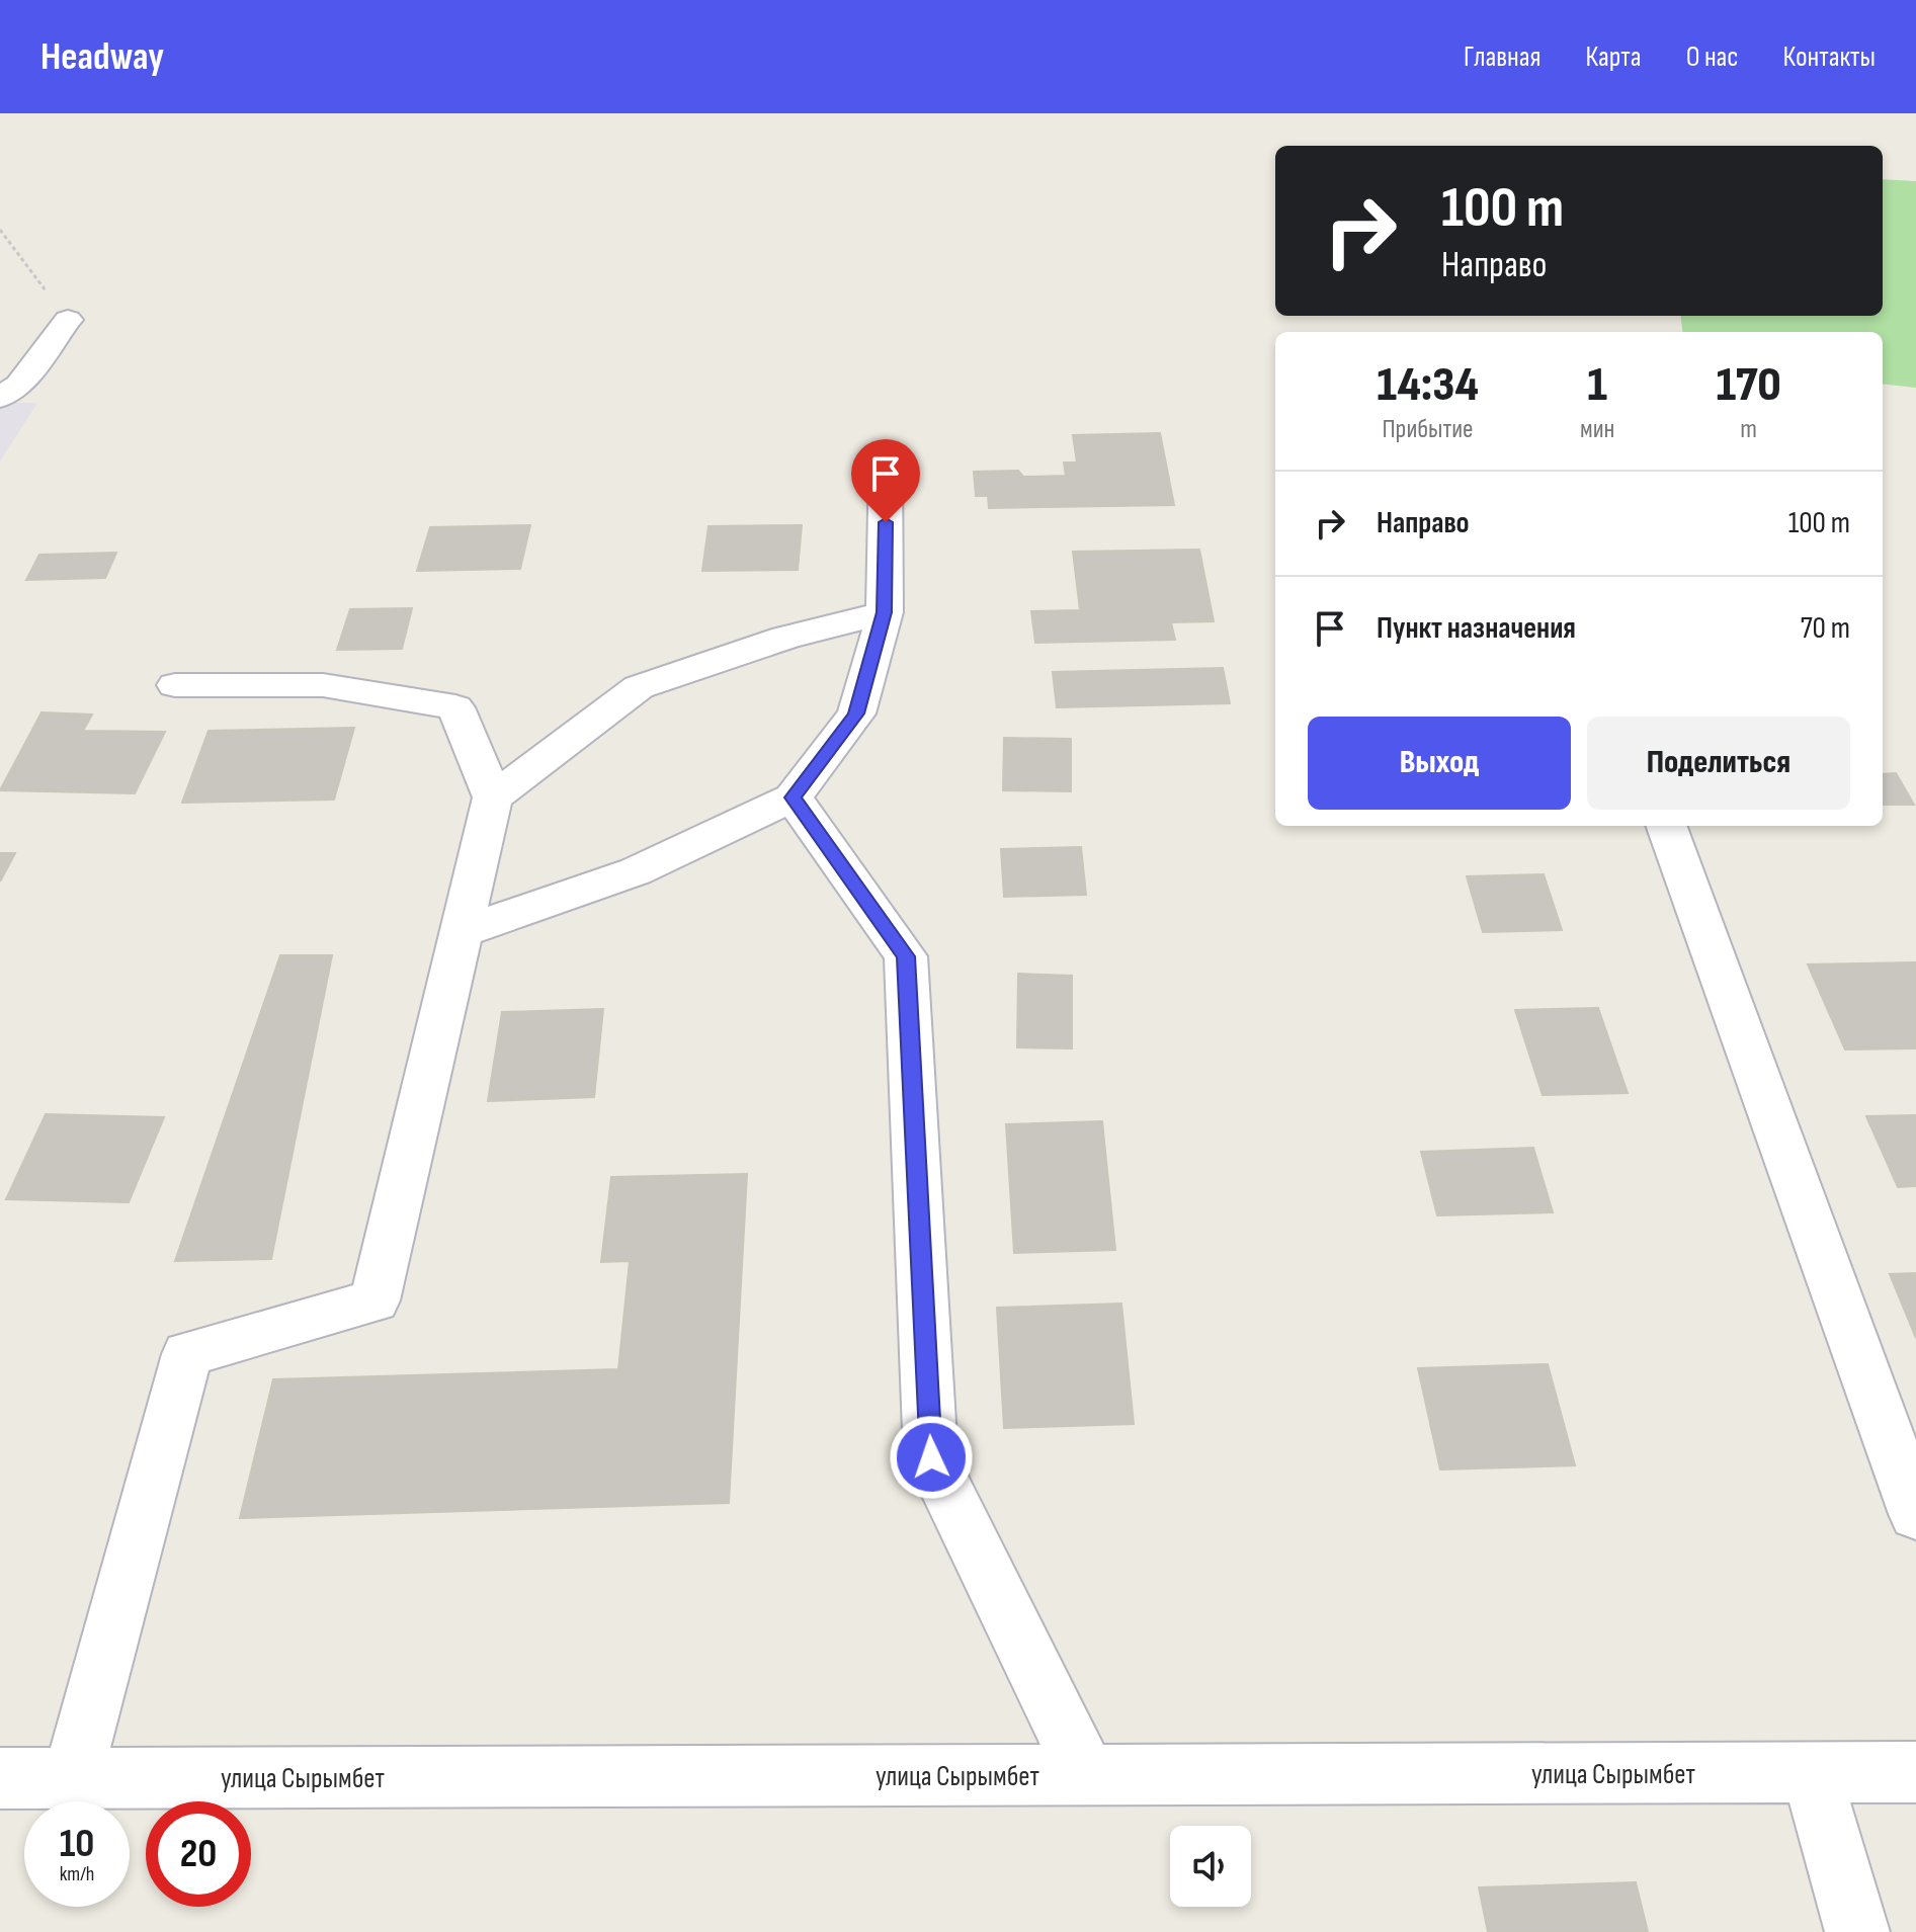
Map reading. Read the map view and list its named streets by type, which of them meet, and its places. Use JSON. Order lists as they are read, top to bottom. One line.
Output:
{"streets":{"street":["улица Сырымбет"]},"page":{"header":"Headway","nav":["Главная","Карта","О нас","Контакты"],"turn":["100 m","Направо"],"eta":["14:34","Прибытие","1","мин","170","m"],"list":[{"name":"Направо","value":"100 m"},{"name":"Пункт назначения","value":"70 m"}],"buttons":["Выход","Поделиться"],"speed":"10 km/h","limit":"20"}}
